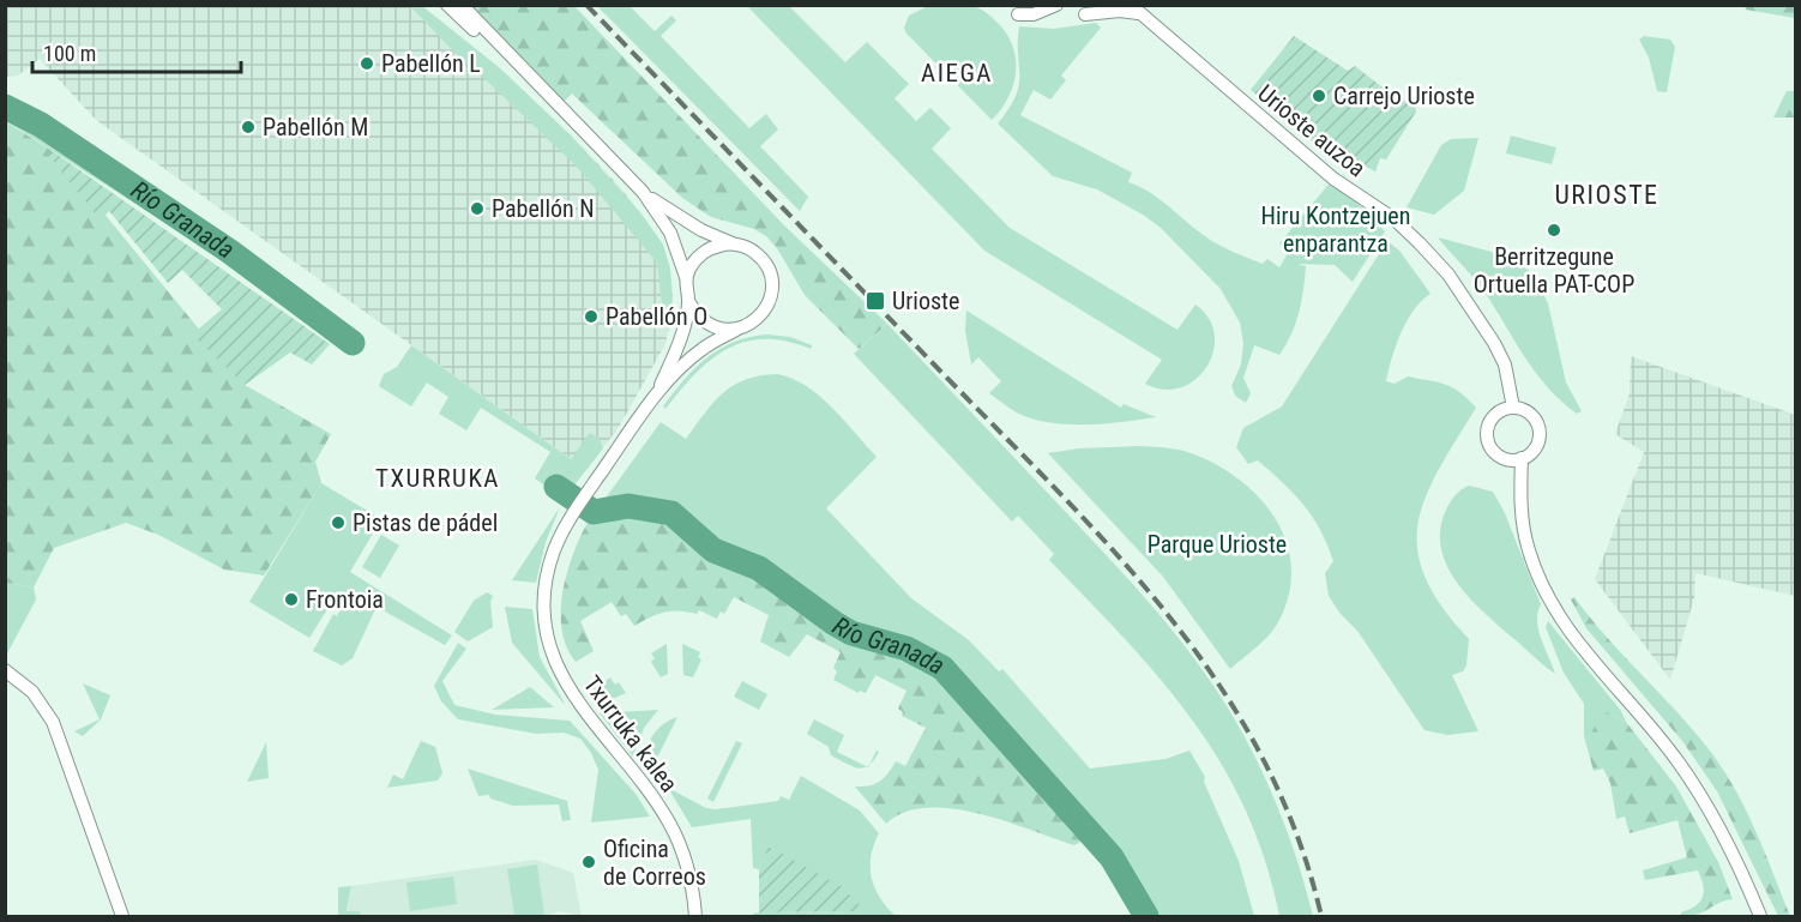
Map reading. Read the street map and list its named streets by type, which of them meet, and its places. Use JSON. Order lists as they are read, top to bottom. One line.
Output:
{"streets":{"street":["Urioste auzoa","Txurruka kalea"]},"districts":["AIEGA","URIOSTE","TXURRUKA"],"water":["Río Granada"],"parks":["Hiru Kontzejuen enparantza","Parque Urioste"],"places":{"other":["Pabellón L","Carrejo Urioste","Pabellón M","Pabellón N","Berritzegune Ortuella PAT-COP","Pabellón O","Pistas de pádel","Frontoia","Oficina de Correos"],"transit":["Urioste"]},"scale_bar":"100 m"}
